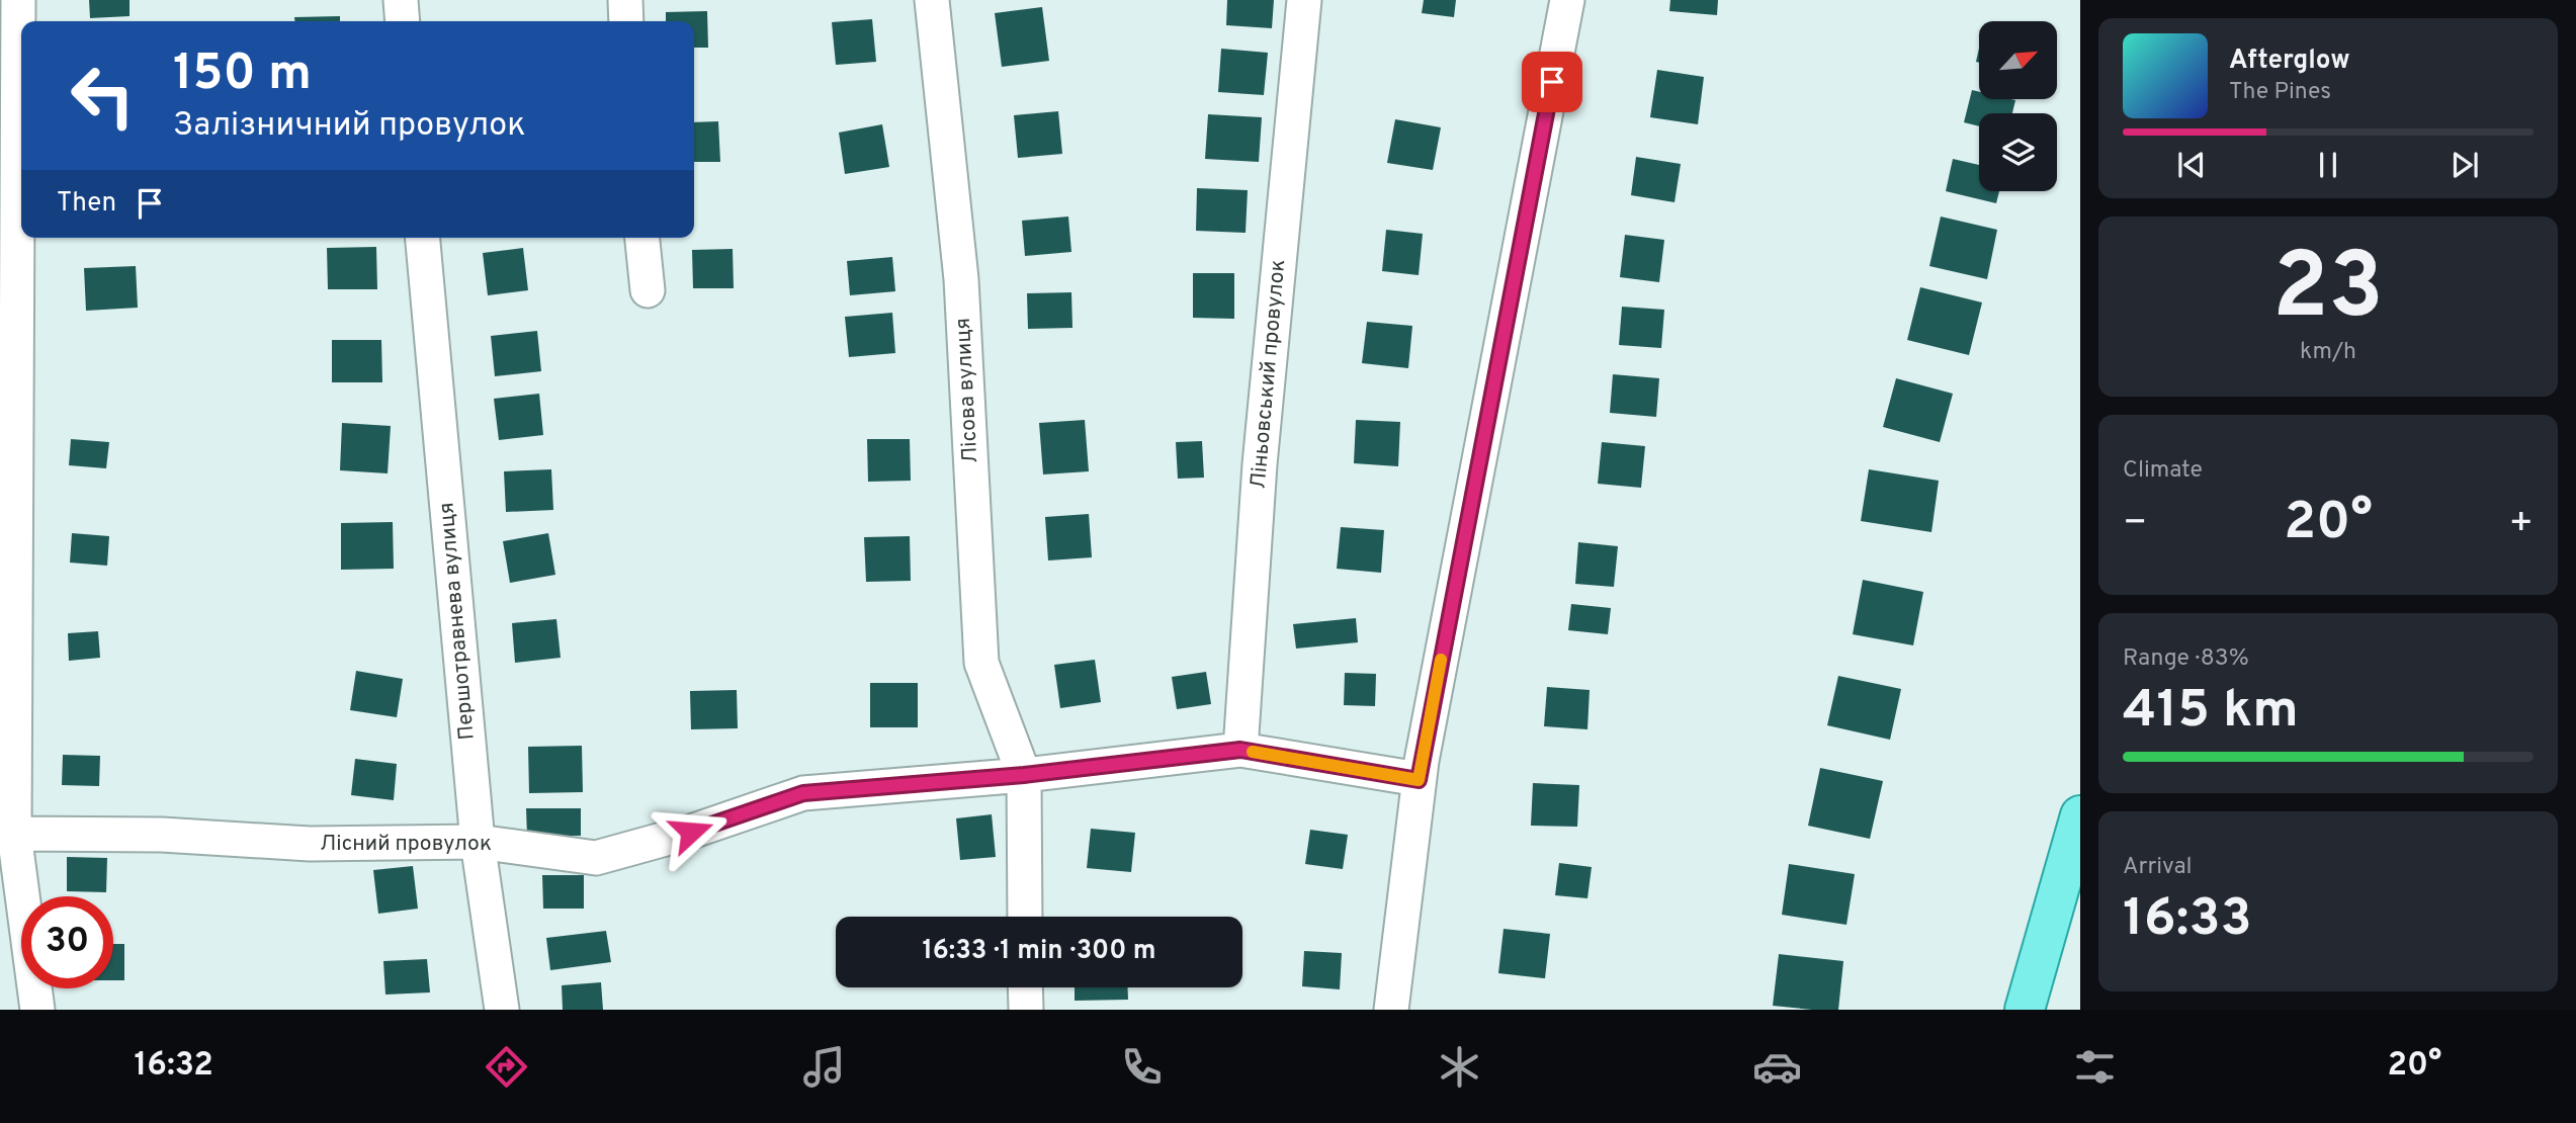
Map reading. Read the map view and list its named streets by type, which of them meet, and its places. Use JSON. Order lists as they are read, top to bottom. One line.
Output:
{"streets":{"street":["Ліньовський провулок","Лісова вулиця","Першотравнева вулиця","Лісний провулок"]},"crossings":[["Ліньовський провулок","Лісний провулок"],["Лісова вулиця","Лісний провулок"],["Першотравнева вулиця","Лісний провулок"]],"north":"top right","page":{"turn":["150 m","Залізничний провулок"],"song":["Afterglow","The Pines"],"then":"Then","tile":[["23","km/h"],"Climate",["Range · 83%","415 km"],["Arrival","16:33"]],"heat":["−","20°","+"],"limit":"30","trip":"16:33 · 1 min · 300 m","tabs":["16:32","20°"]}}
